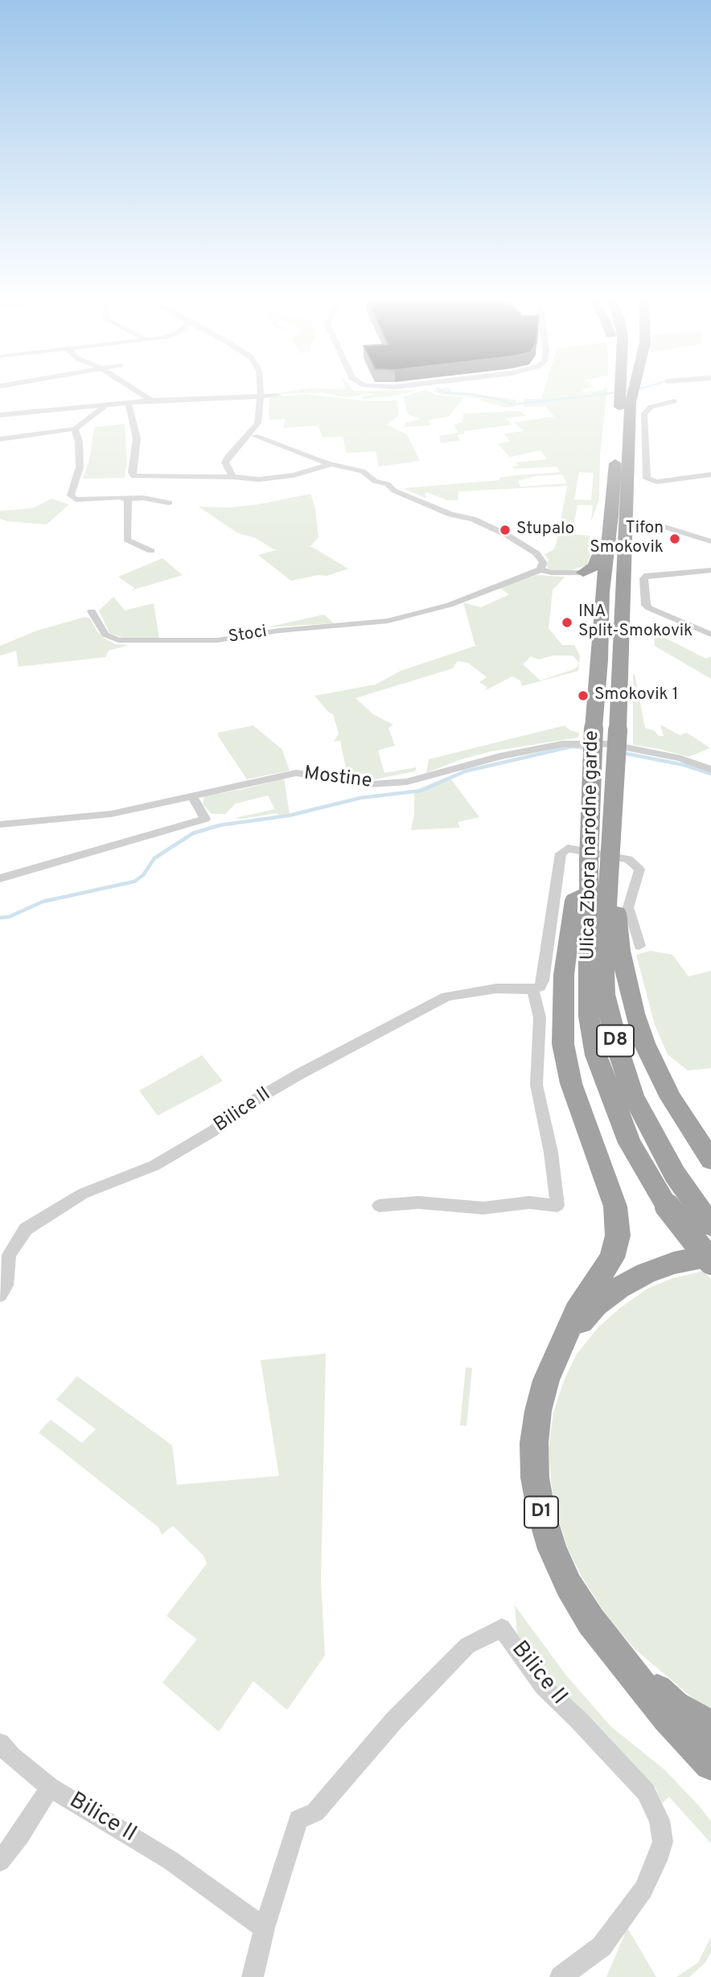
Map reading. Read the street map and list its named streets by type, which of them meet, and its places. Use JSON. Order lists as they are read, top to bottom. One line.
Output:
{"streets":{"highway":["Ulica Zbora narodne garde","D8","D1"],"street":["Stoci","Mostine","Bilice II"]},"crossings":[["Mostine","Ulica Zbora narodne garde"]],"places":["Stupalo","Tifon Smokovik","INA Split-Smokovik","Smokovik 1"]}
